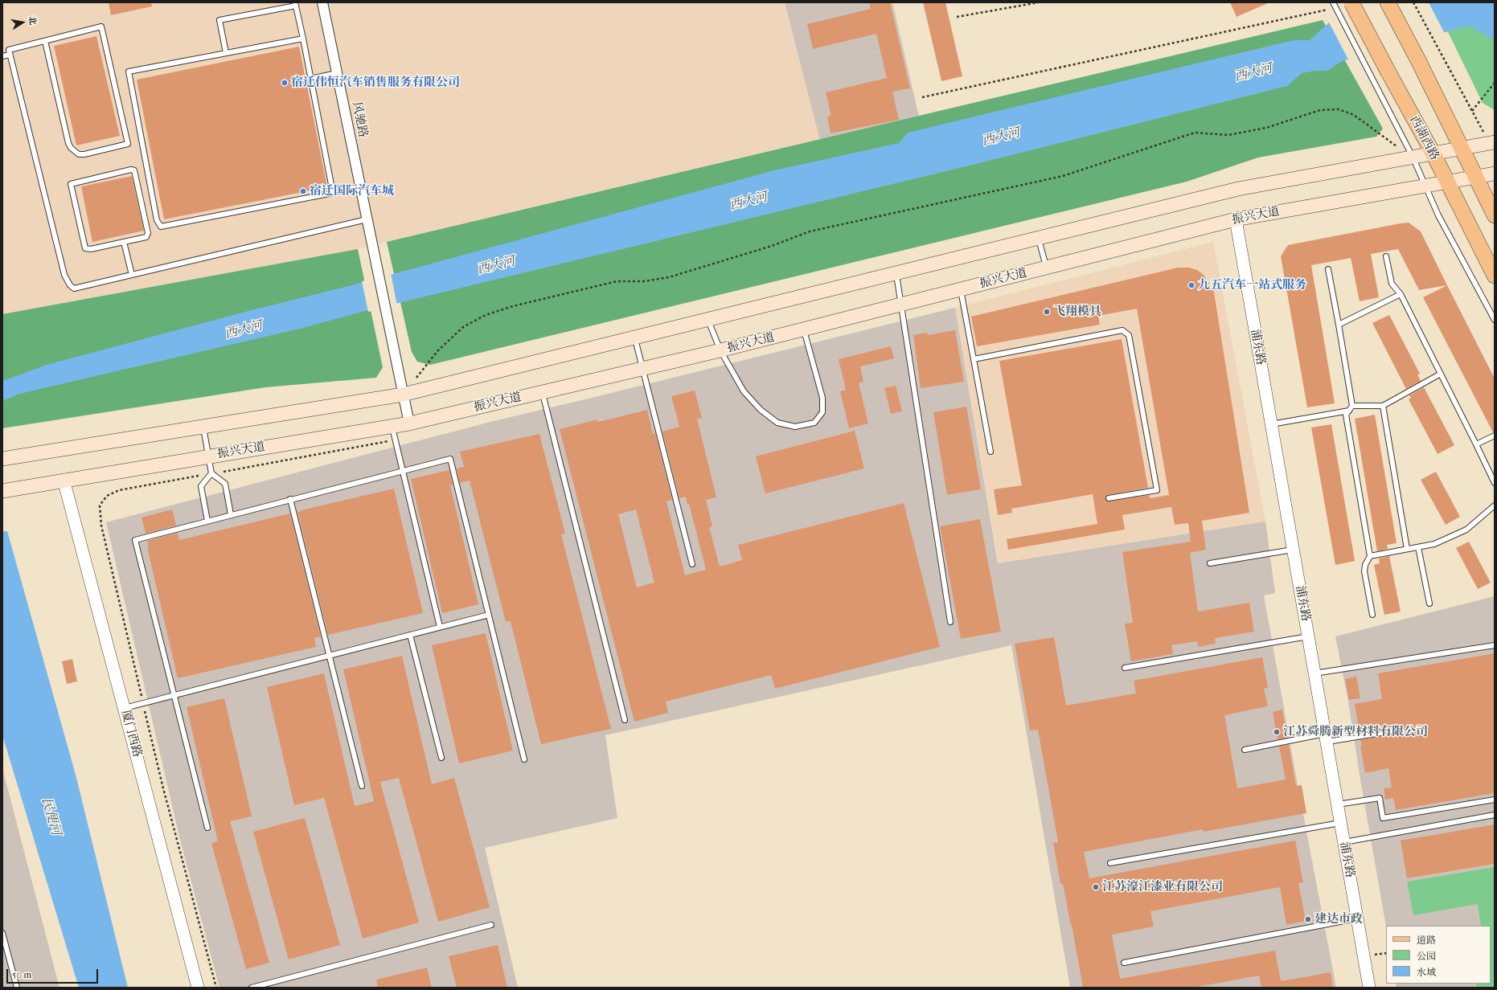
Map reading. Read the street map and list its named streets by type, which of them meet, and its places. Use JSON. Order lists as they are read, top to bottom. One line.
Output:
{"streets":{"main road":["西湖西路","振兴大道"],"street":["风驰路","浦东路","厦门西路"]},"crossings":[["风驰路","振兴大道"],["西湖西路","振兴大道"],["振兴大道","浦东路"],["振兴大道","厦门西路"]],"water":["西大河","民便河"],"places":["宿迁伟恒汽车销售服务有限公司","宿迁国际汽车城","九五汽车一站式服务","飞翔模具","江苏舜腾新型材料有限公司","江苏濠江漆业有限公司","建达市政"],"legend":["道路","公园","水域"],"scale_bar":"50 m","north":"right"}
